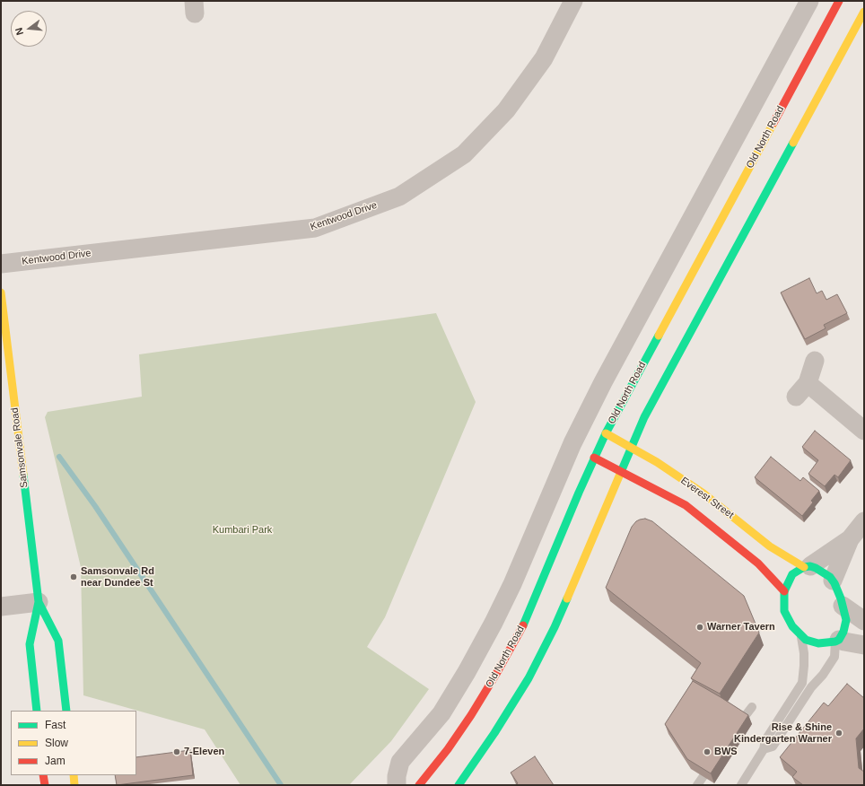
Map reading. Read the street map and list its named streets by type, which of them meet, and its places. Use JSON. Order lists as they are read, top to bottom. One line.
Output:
{"streets":{"main road":["Old North Road","Samsonvale Road","Everest Street"],"street":["Kentwood Drive"]},"crossings":[["Old North Road","Everest Street"]],"parks":["Kumbari Park"],"places":["Samsonvale Rd near Dundee St","Warner Tavern","Rise & Shine Kindergarten Warner","7-Eleven","BWS"],"legend":["Fast","Slow","Jam"],"north":"left"}
